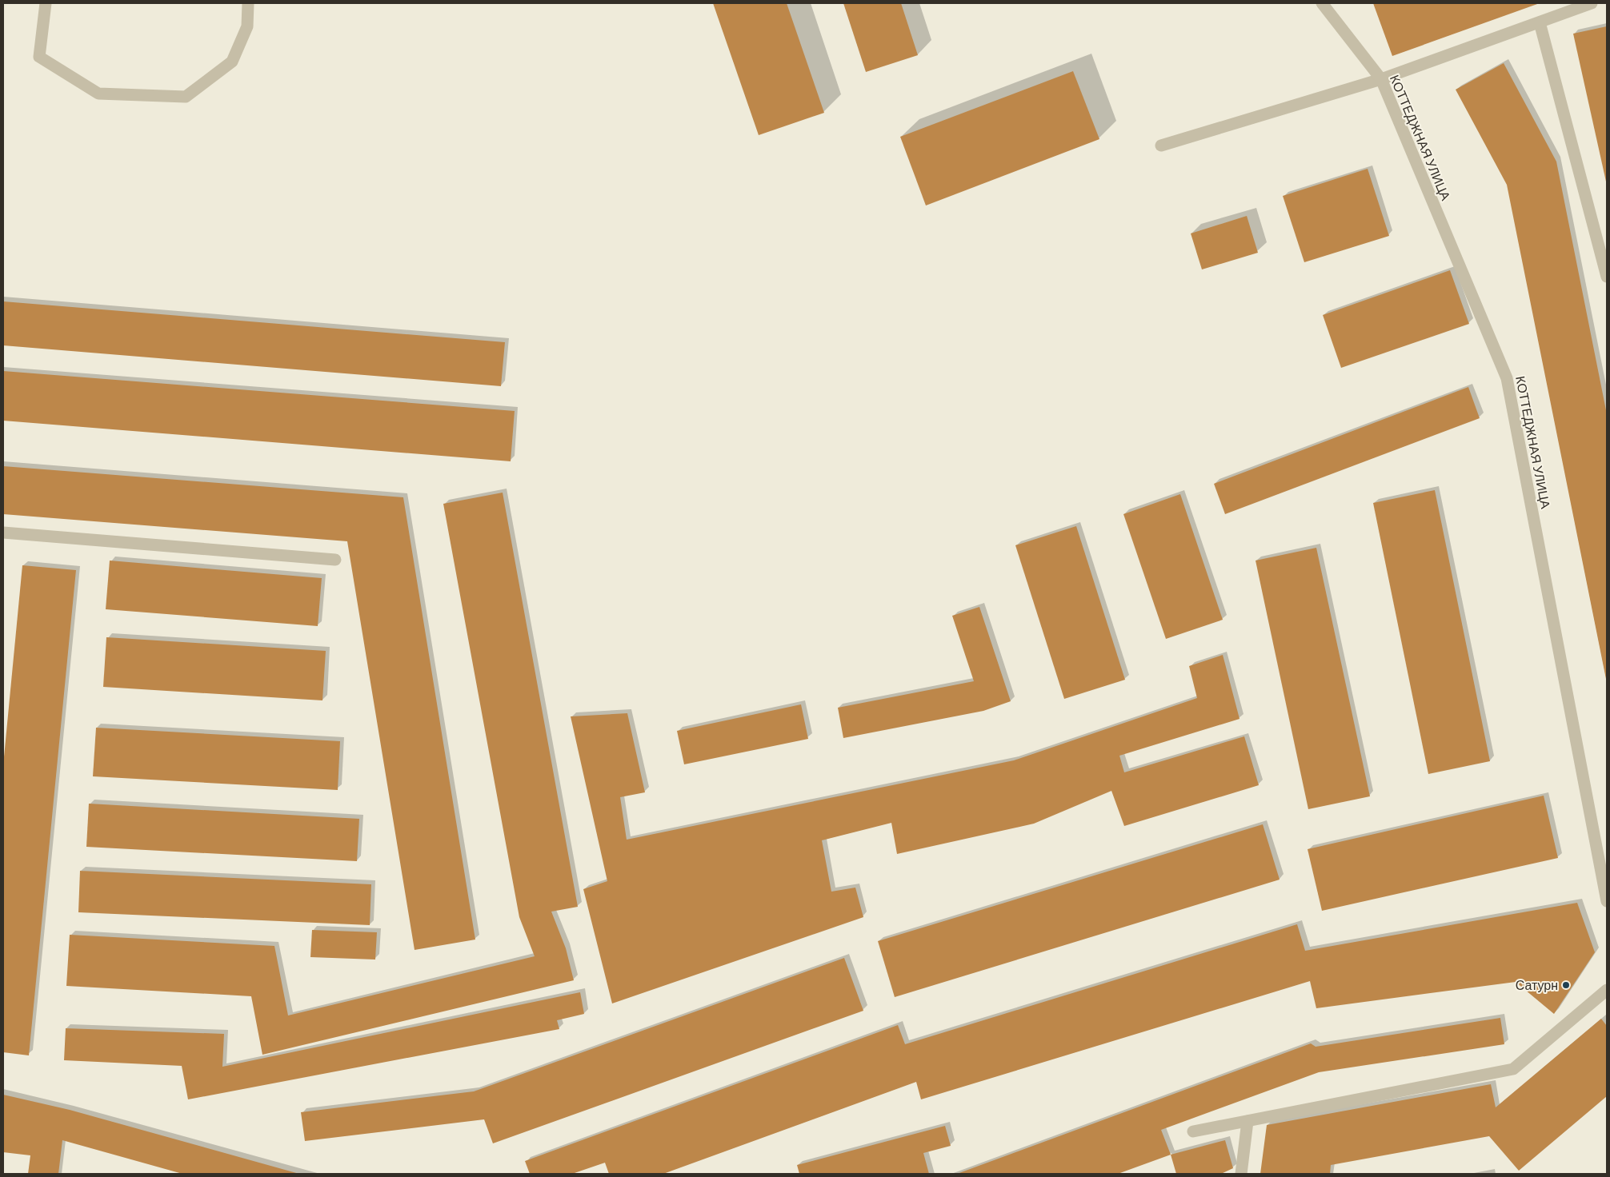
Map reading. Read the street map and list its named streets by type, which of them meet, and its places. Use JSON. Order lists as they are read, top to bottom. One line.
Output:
{"streets":{"street":["КОТТЕДЖНАЯ УЛИЦА"]},"places":["Сатурн"]}
